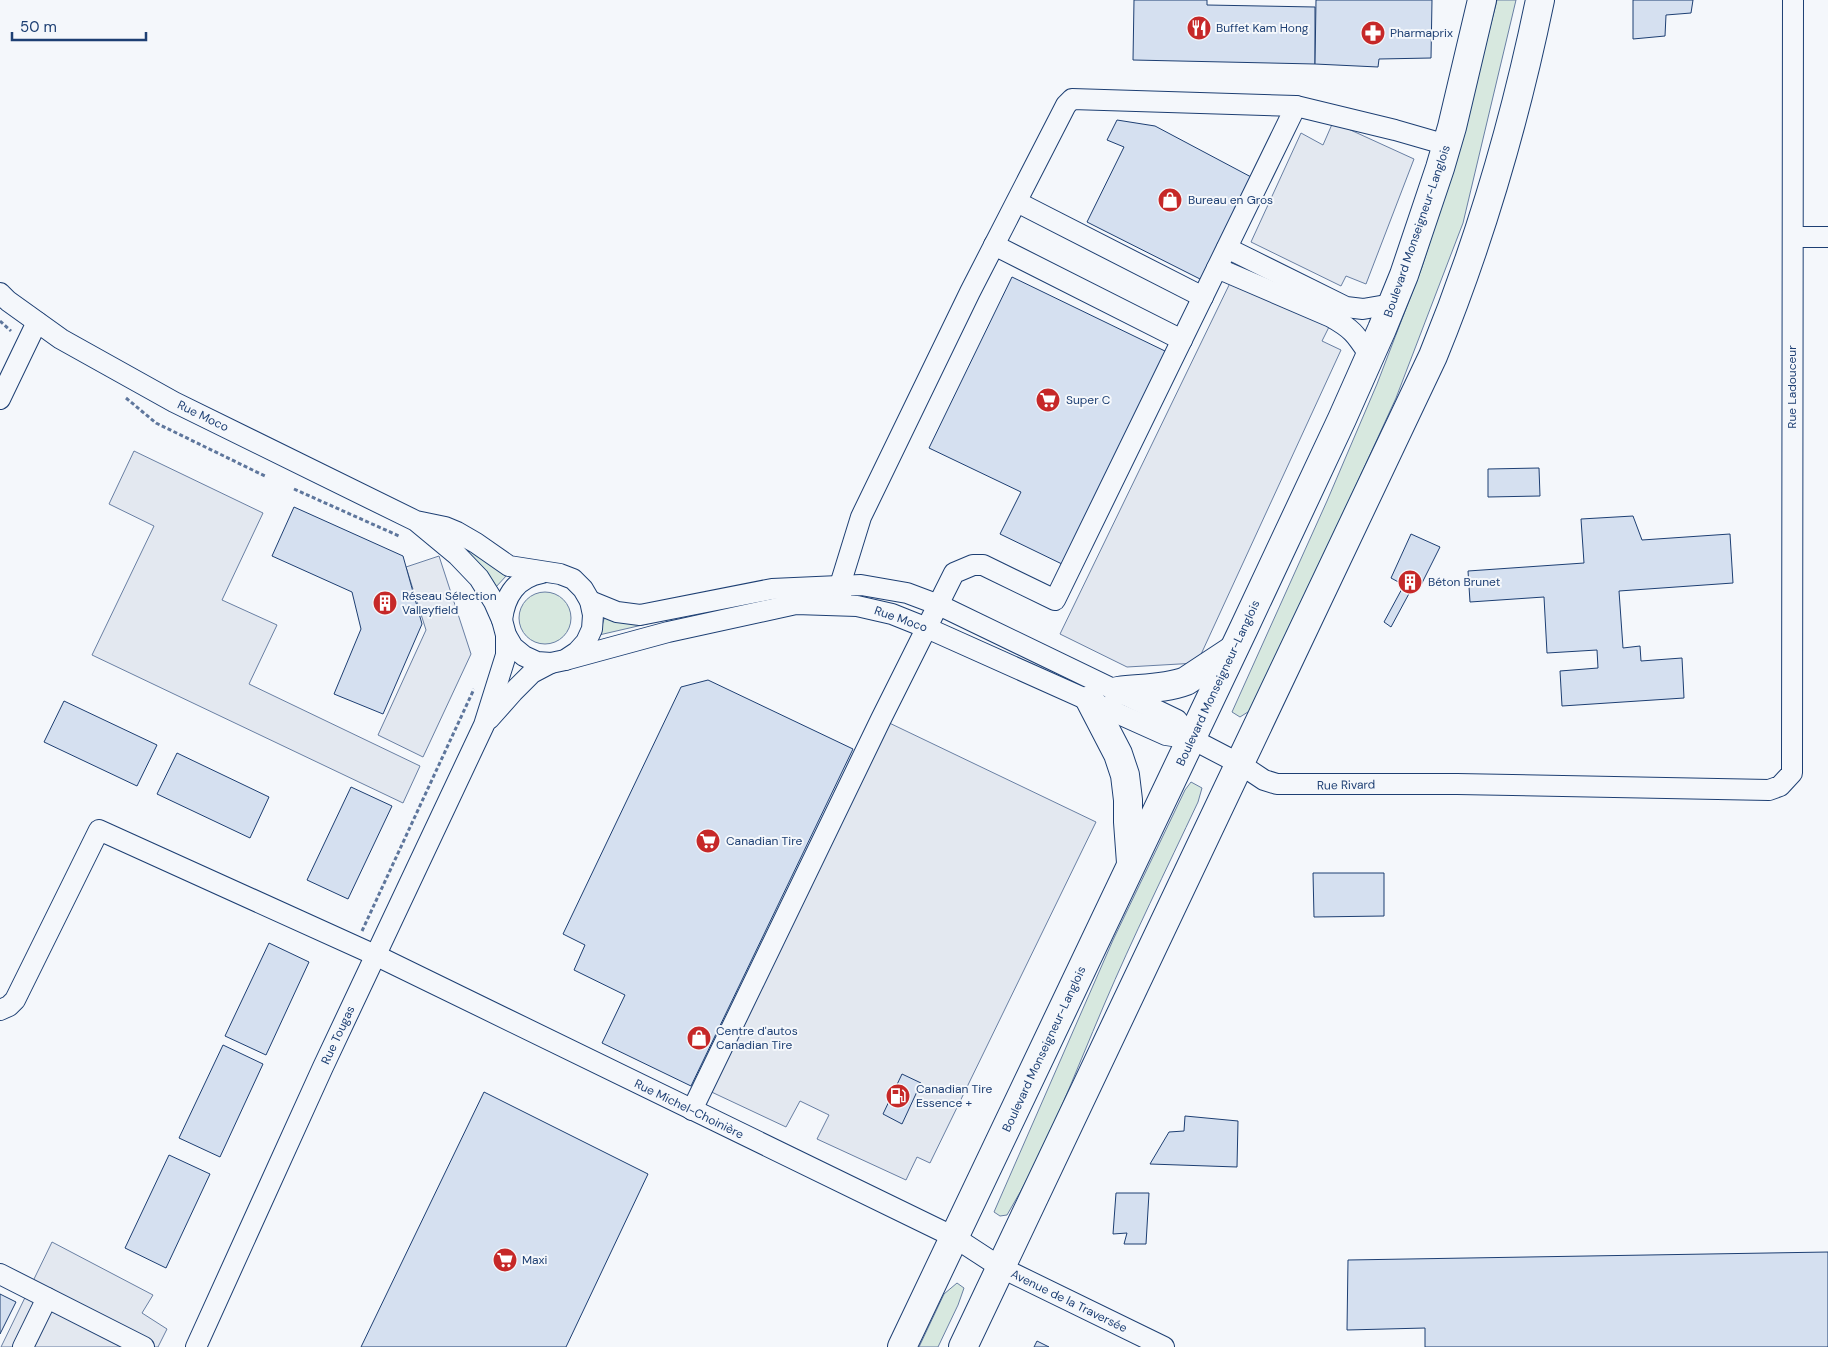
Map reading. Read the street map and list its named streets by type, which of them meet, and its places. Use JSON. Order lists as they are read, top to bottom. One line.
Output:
{"streets":{"highway":["Boulevard Monseigneur-Langlois"],"street":["Rue Ladouceur","Rue Moco","Rue Rivard","Rue Tougas","Rue Michel-Choinière","Avenue de la Traversée"]},"crossings":[["Boulevard Monseigneur-Langlois","Rue Moco"],["Boulevard Monseigneur-Langlois","Rue Michel-Choinière"],["Rue Ladouceur","Rue Rivard"],["Rue Moco","Rue Rivard"],["Rue Moco","Rue Tougas"],["Rue Tougas","Rue Michel-Choinière"],["Rue Michel-Choinière","Avenue de la Traversée"]],"places":{"restaurant":["Buffet Kam Hong"],"pharmacy":["Pharmaprix"],"shop":["Bureau en Gros","Centre d'autos Canadian Tire"],"supermarket":["Super C","Canadian Tire","Maxi"],"building":["Béton Brunet","Réseau Sélection Valleyfield"],"fuel station":["Canadian Tire Essence +"]},"scale_bar":"50 m"}
